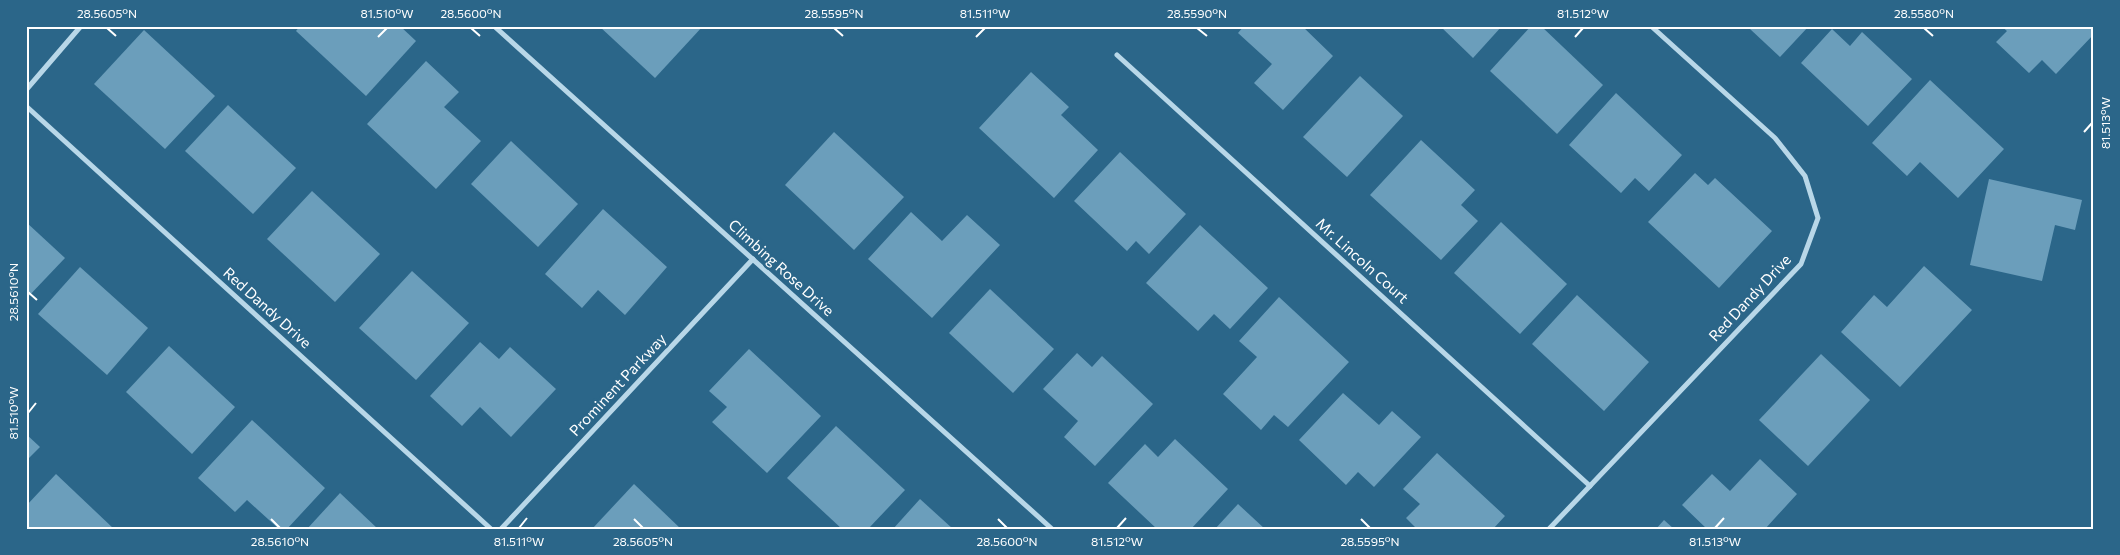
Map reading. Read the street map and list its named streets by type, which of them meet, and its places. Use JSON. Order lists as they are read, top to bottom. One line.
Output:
{"streets":{"street":["Mr. Lincoln Court","Climbing Rose Drive","Red Dandy Drive","Prominent Parkway"]},"crossings":[["Mr. Lincoln Court","Red Dandy Drive"],["Climbing Rose Drive","Prominent Parkway"]],"coordinates":["28.5605°N","81.510°W","28.5600°N","28.5595°N","81.511°W","28.5590°N","81.512°W","28.5580°N","81.513°W","28.5610°N"]}
